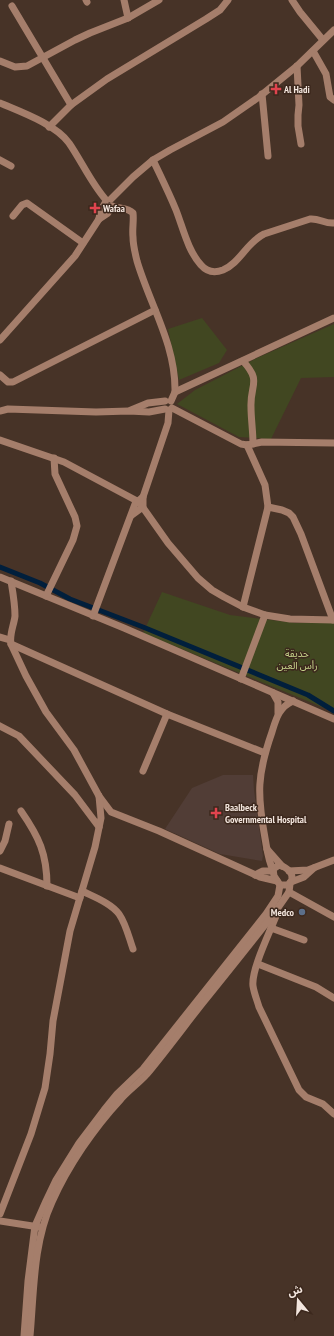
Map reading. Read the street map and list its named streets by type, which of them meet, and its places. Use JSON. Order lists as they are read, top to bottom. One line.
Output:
{"parks":["حديقة رأس العين"],"places":{"health":["Al Hadi","Wafaa","Baalbeck Governmental Hospital"],"other":["Medco"]},"north":"top"}
